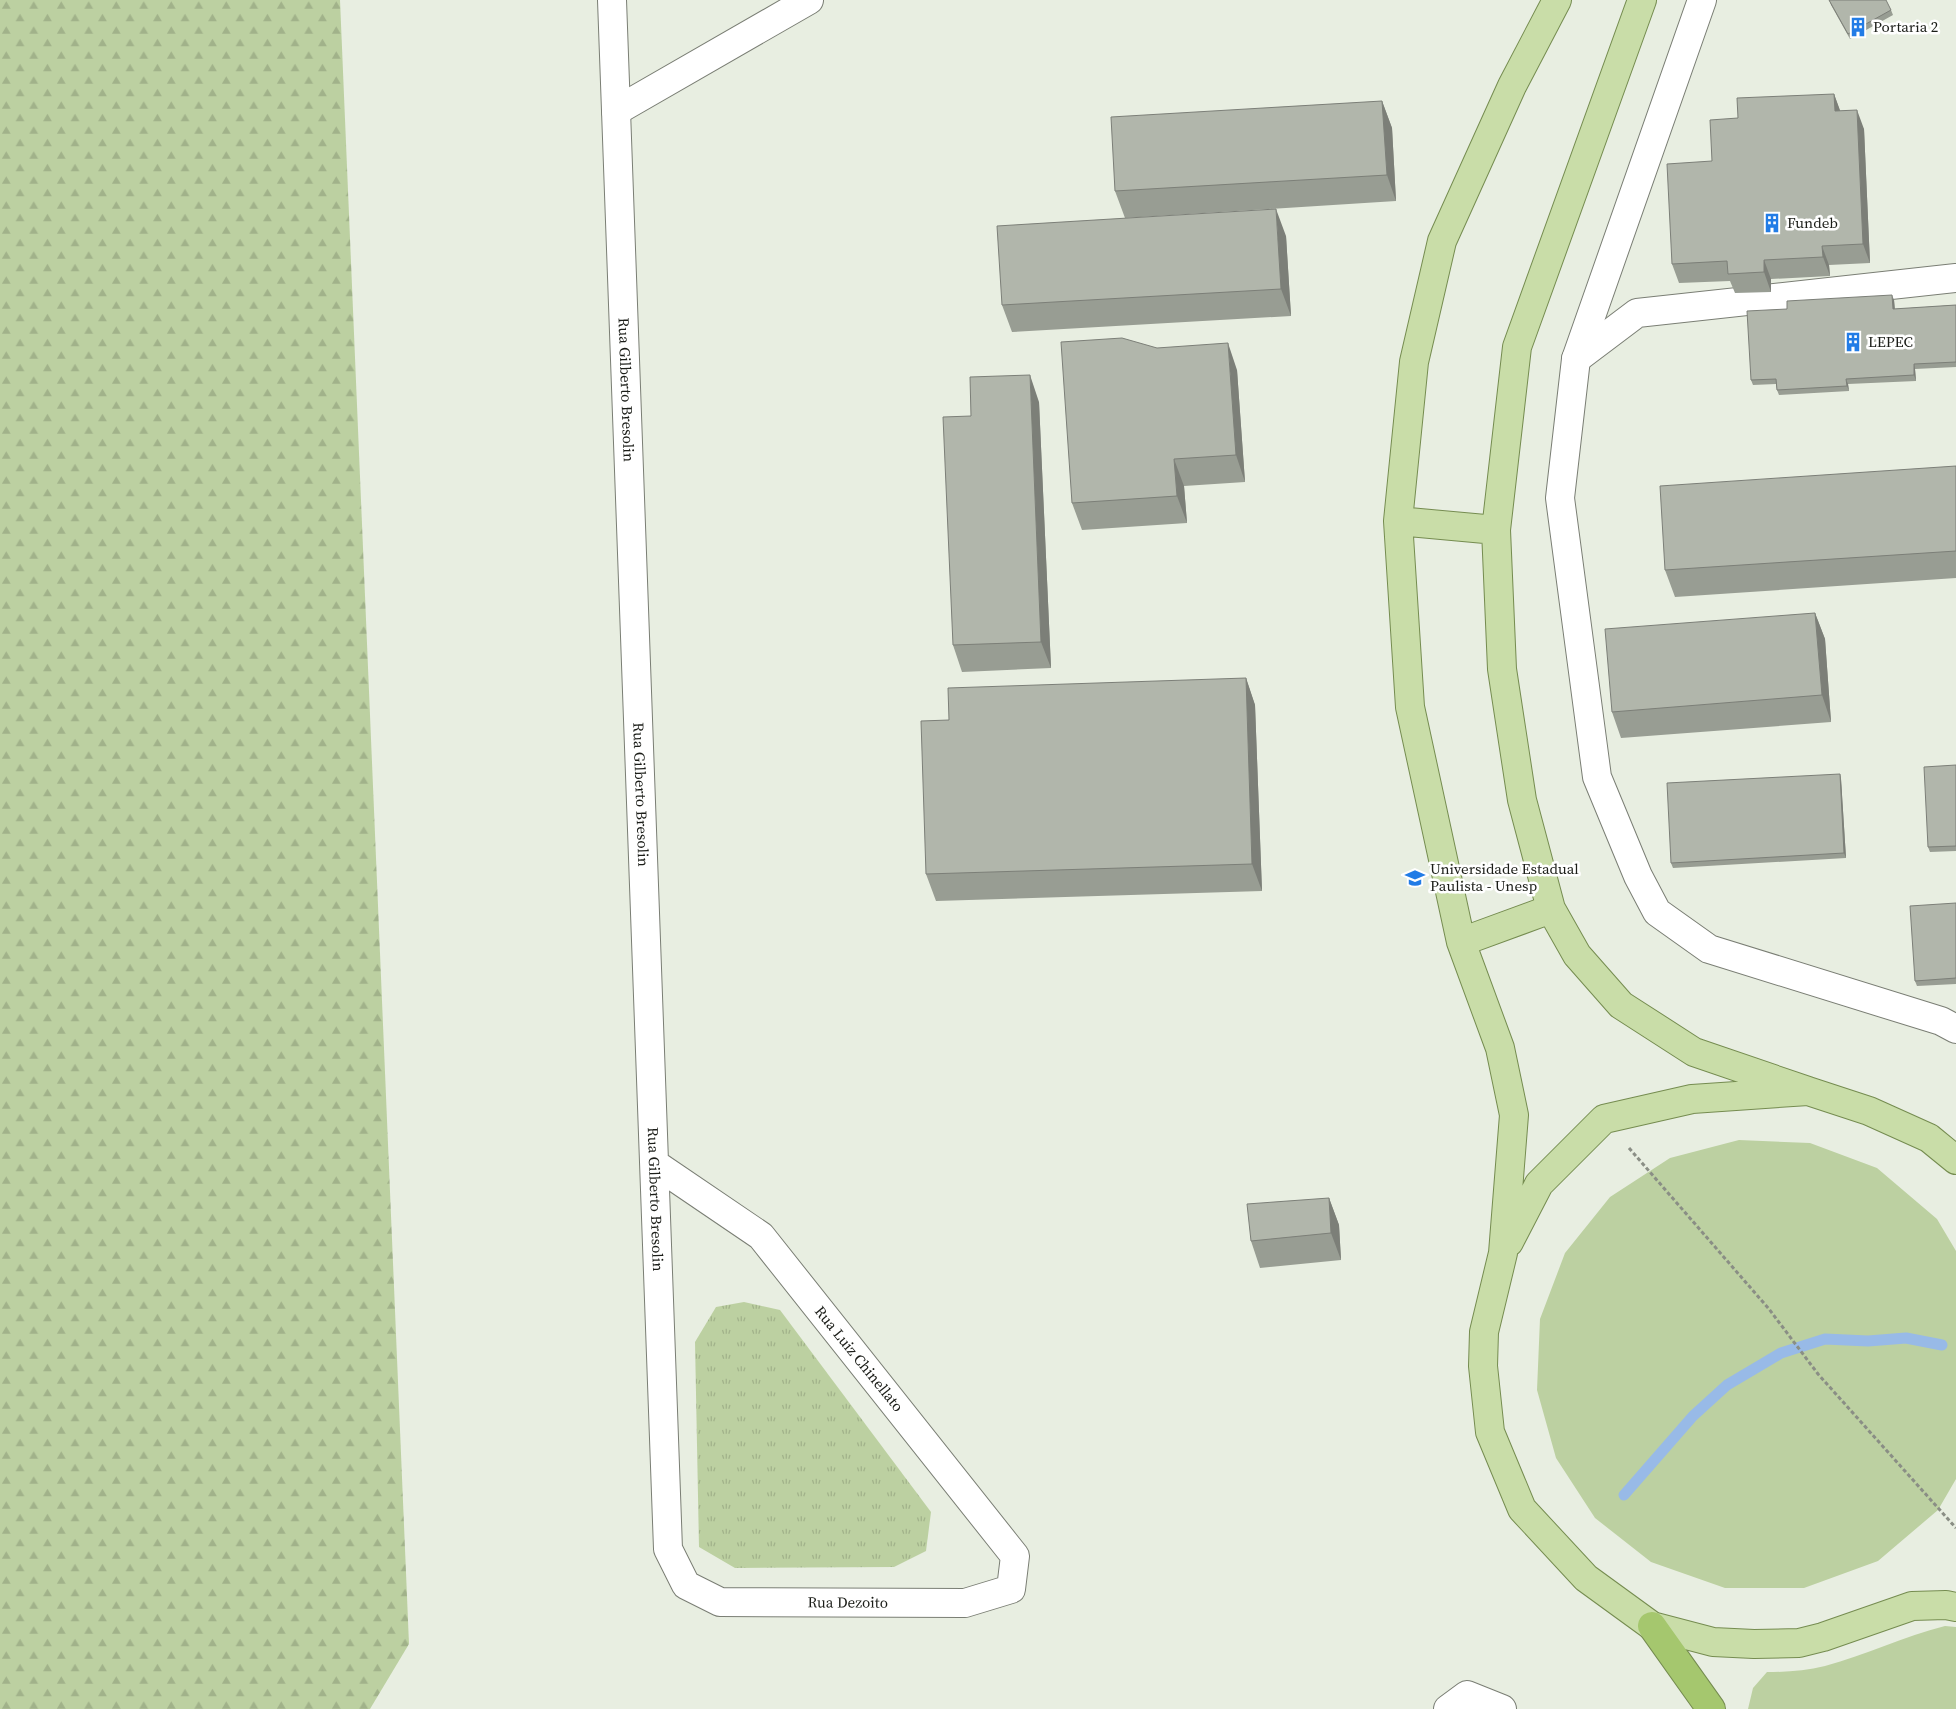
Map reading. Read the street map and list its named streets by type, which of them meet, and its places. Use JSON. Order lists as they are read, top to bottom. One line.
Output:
{"streets":{"street":["Rua Gilberto Bresolin","Rua Luiz Chinellato","Rua Dezoito"]},"crossings":[["Rua Gilberto Bresolin","Rua Luiz Chinellato"],["Rua Gilberto Bresolin","Rua Dezoito"],["Rua Luiz Chinellato","Rua Dezoito"]],"places":{"building":["Portaria 2","Fundeb","LEPEC"],"school or university":["Universidade Estadual Paulista - Unesp"]}}
